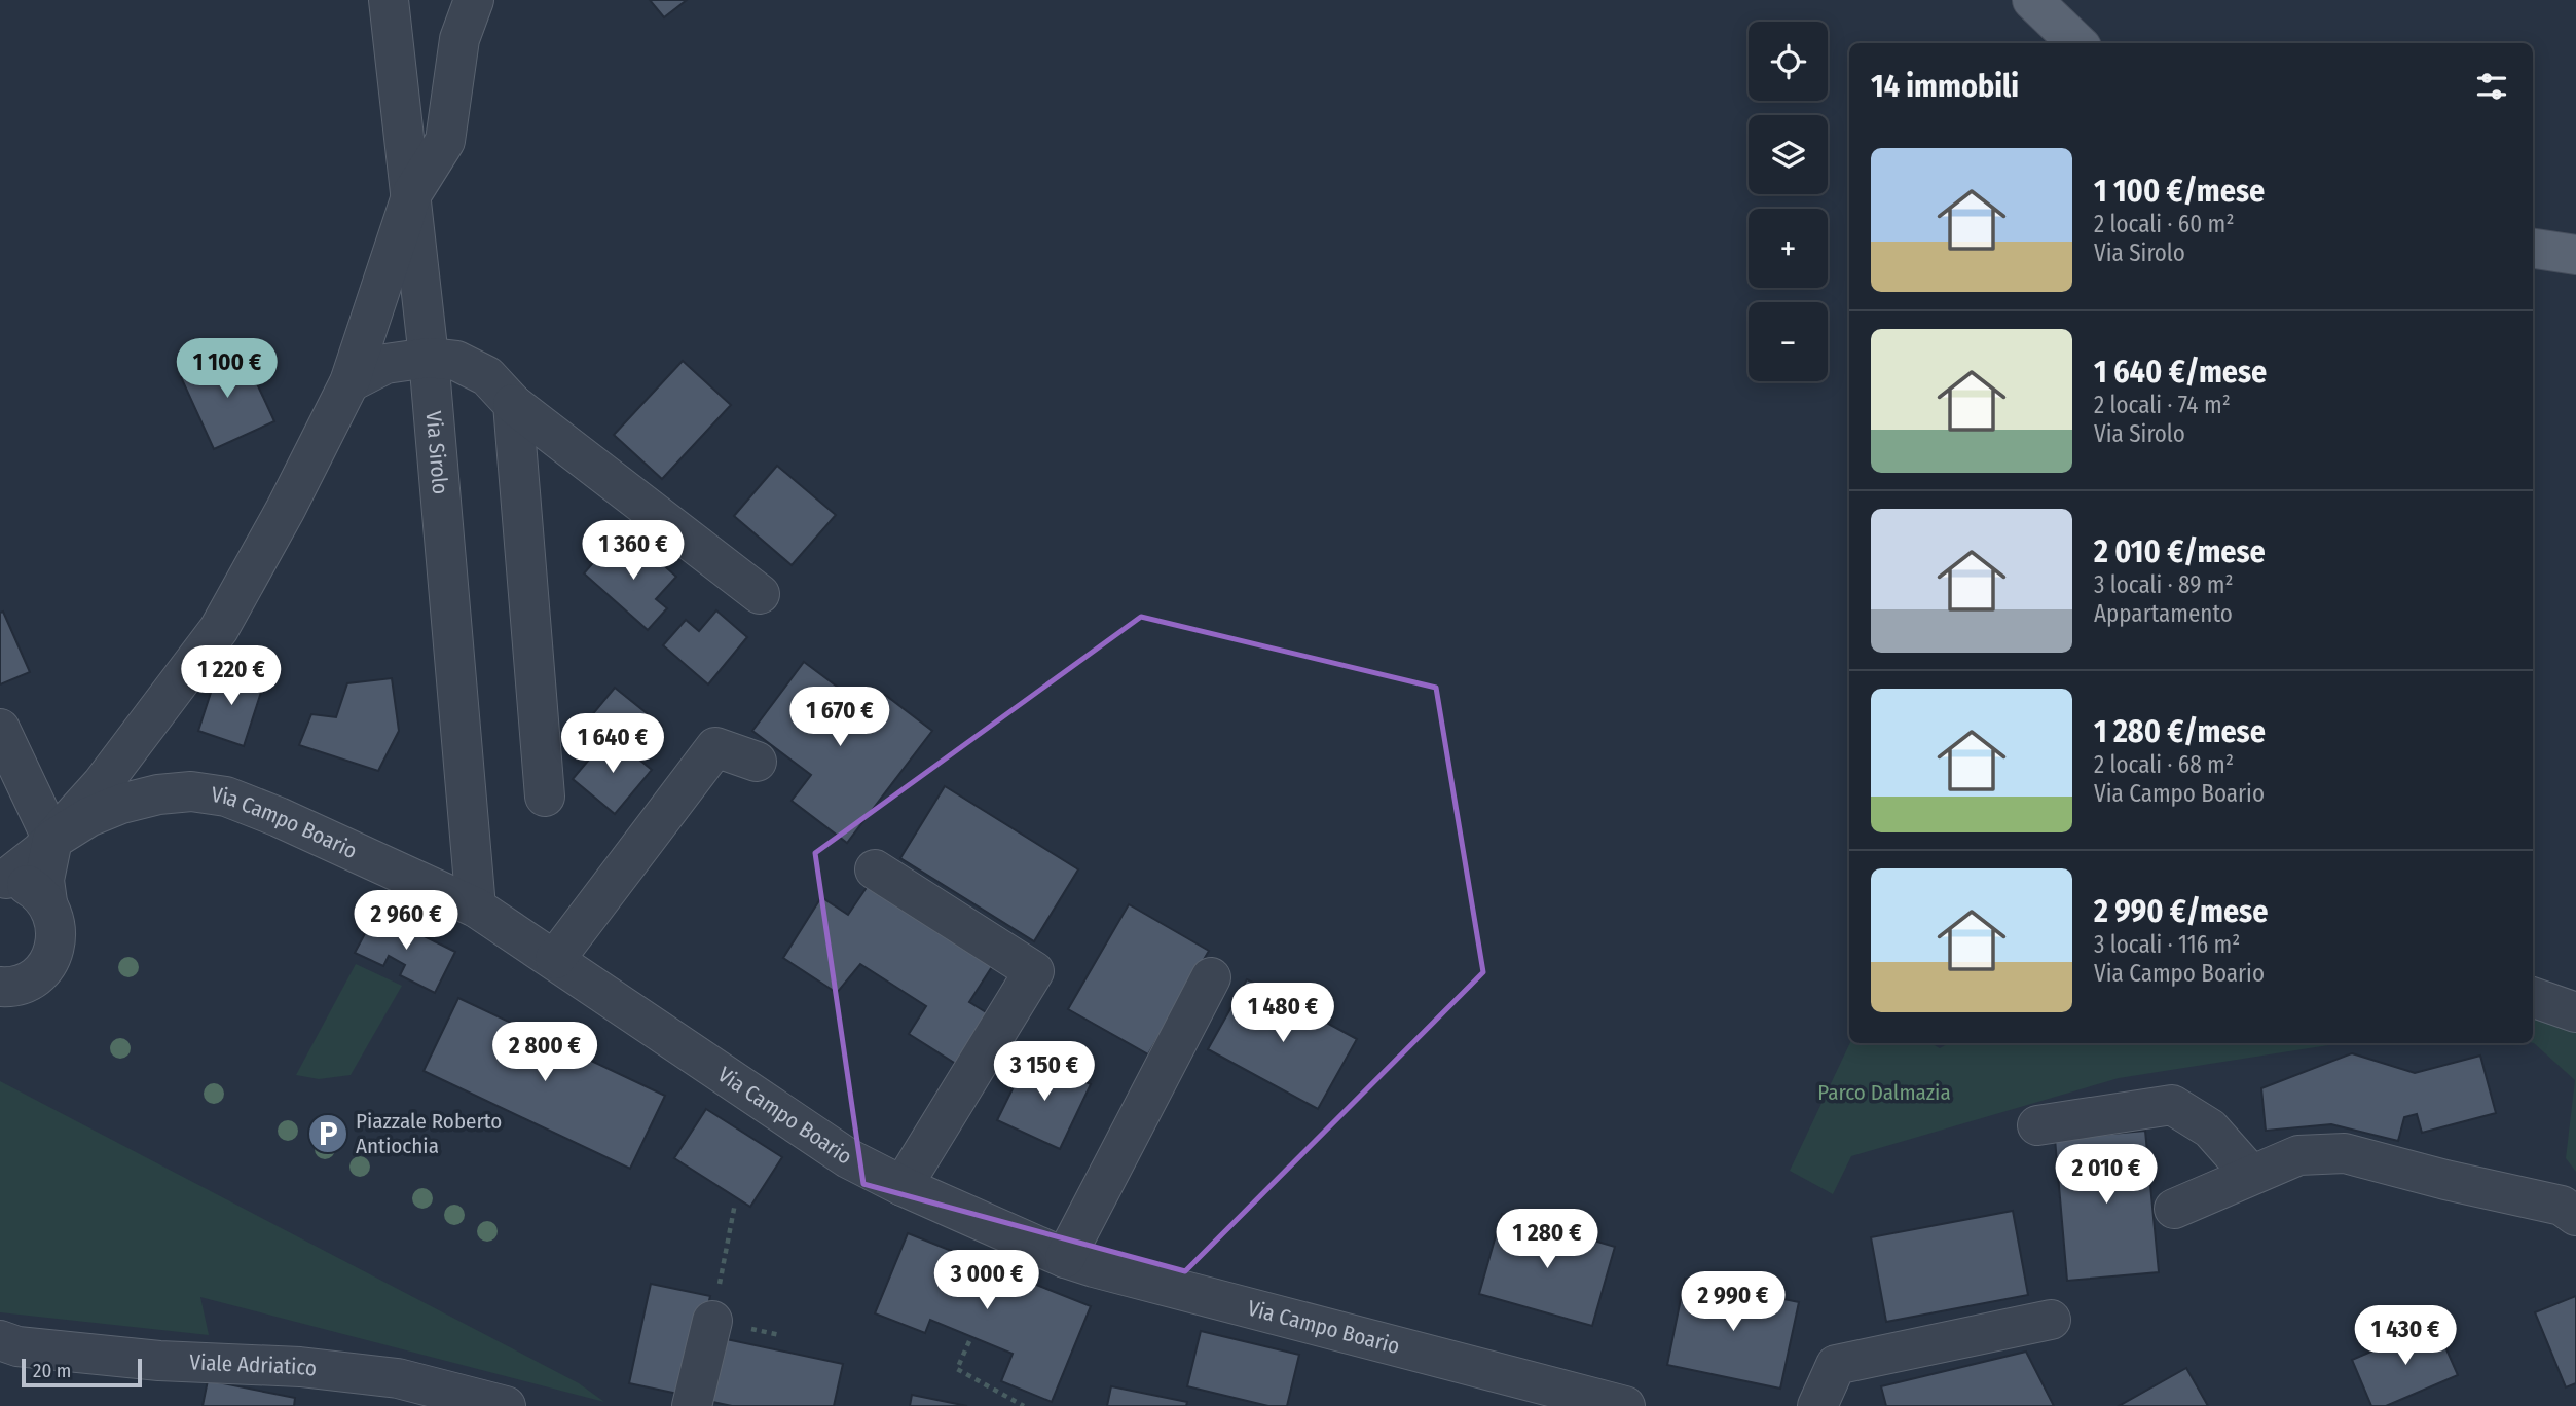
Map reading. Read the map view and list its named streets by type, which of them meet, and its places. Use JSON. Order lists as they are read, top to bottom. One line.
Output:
{"streets":{"street":["Via Sirolo","Via Campo Boario","Viale Adriatico"]},"crossings":[["Via Sirolo","Via Campo Boario"]],"parks":["Parco Dalmazia"],"places":{"parking":["Piazzale Roberto Antiochia"]},"scale_bar":"20 m","page":{"map_buttons":["+","−"],"heading":"14 immobili","list":[{"name":"1 100 €/mese","note":"2 locali · 60 m² · Via Sirolo"},{"name":"1 640 €/mese","note":"2 locali · 74 m² · Via Sirolo"},{"name":"2 010 €/mese","note":"3 locali · 89 m² · Appartamento"},{"name":"1 280 €/mese","note":"2 locali · 68 m² · Via Campo Boario"},{"name":"2 990 €/mese","note":"3 locali · 116 m² · Via Campo Boario"}],"price":["1 100 €","1 360 €","1 220 €","1 670 €","1 640 €","2 960 €","1 480 €","2 800 €","3 150 €","2 010 €","1 280 €","3 000 €","2 990 €","1 430 €"],"scale":"20 m"}}
